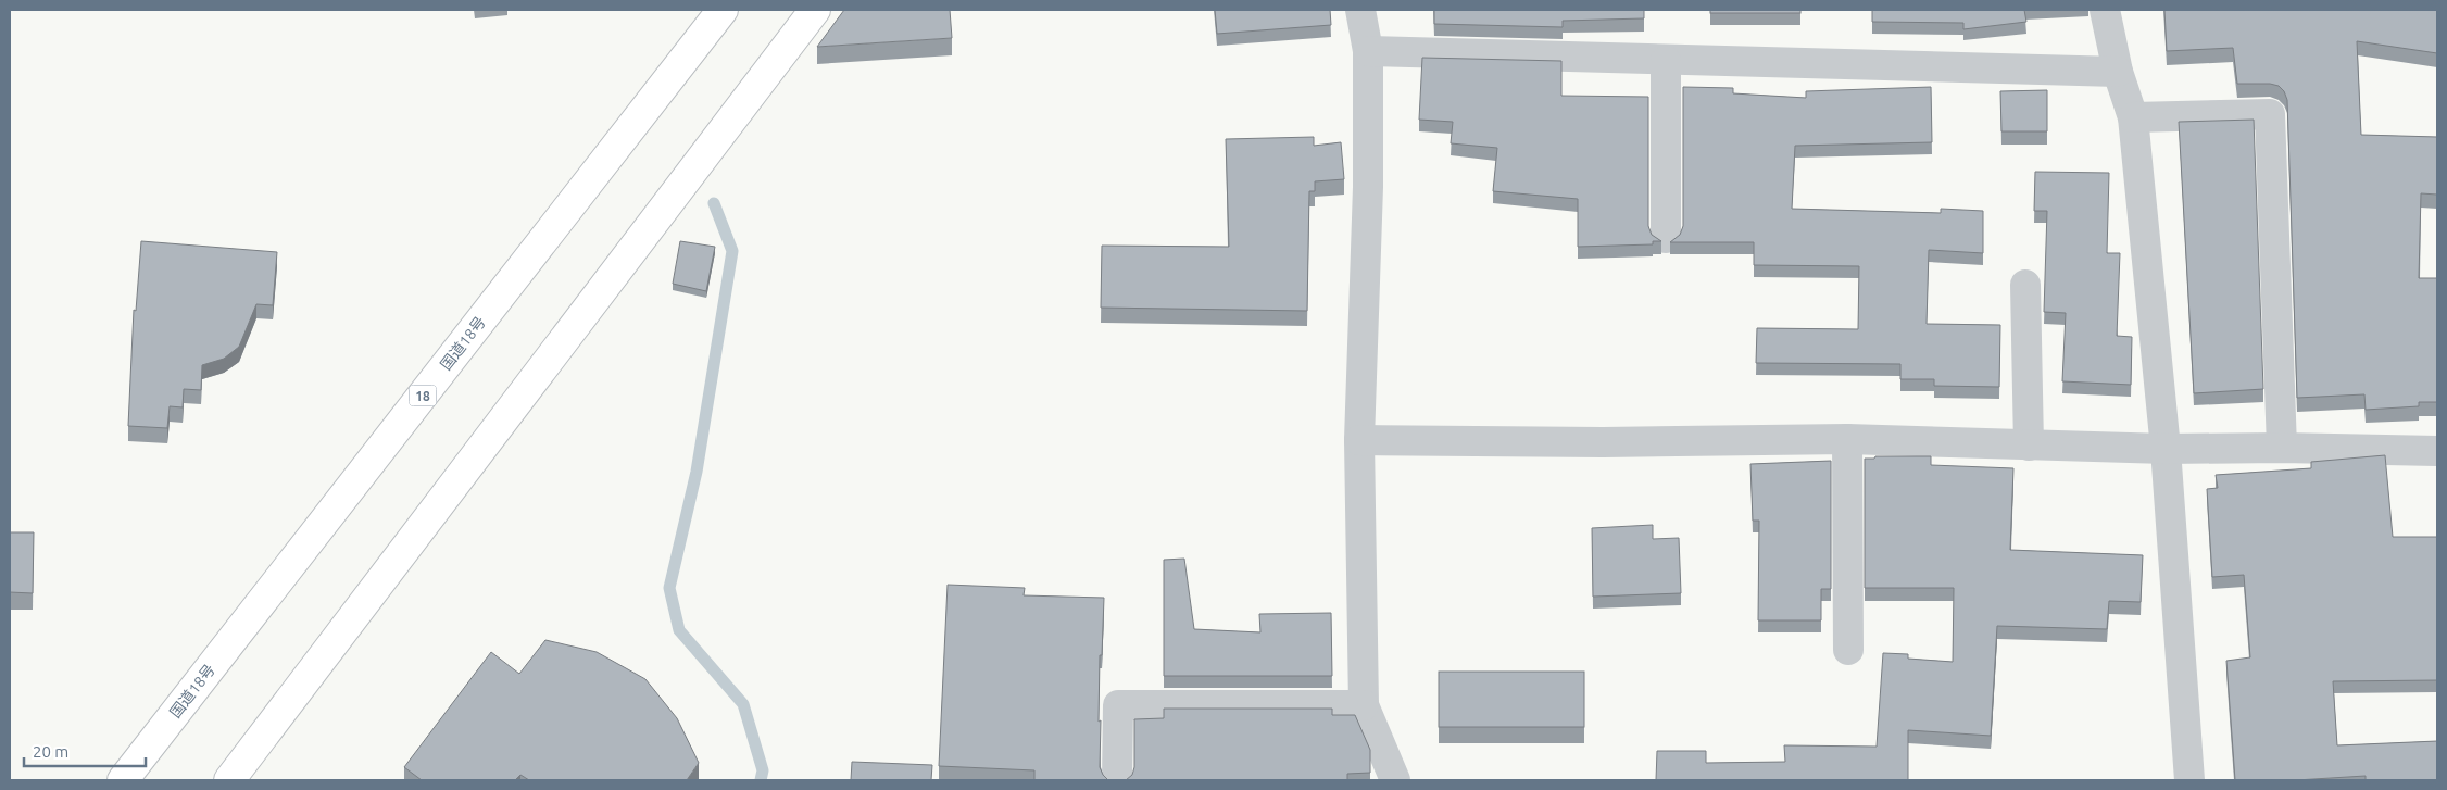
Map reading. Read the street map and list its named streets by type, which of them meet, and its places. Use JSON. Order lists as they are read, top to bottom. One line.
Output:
{"streets":{"highway":["国道18号","18"]},"scale_bar":"20 m"}
